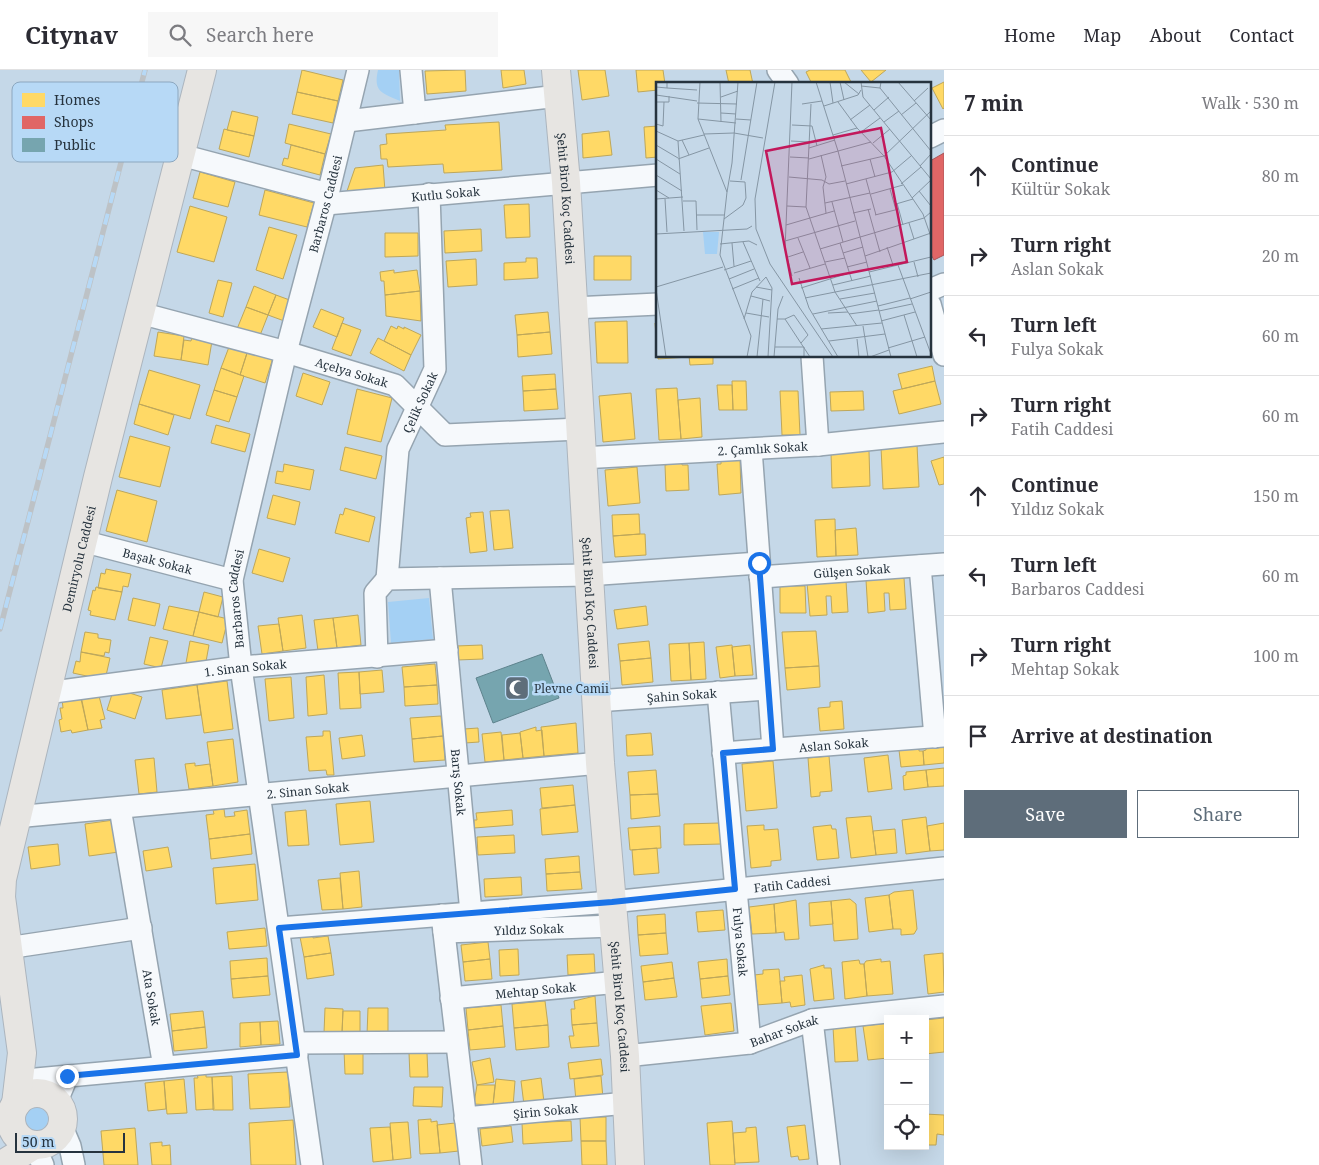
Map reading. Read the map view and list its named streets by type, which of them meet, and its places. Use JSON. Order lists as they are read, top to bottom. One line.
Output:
{"streets":{"main road":["Şehit Birol Koç Caddesi","Demiryolu Caddesi"],"street":["Kutlu Sokak","Barbaros Caddesi","Açelya Sokak","Çelik Sokak","2. Çamlık Sokak","Başak Sokak","Gülşen Sokak","1. Sinan Sokak","Şahin Sokak","Aslan Sokak","Barış Sokak","2. Sinan Sokak","Fatih Caddesi","Yıldız Sokak","Fulya Sokak","Mehtap Sokak","Ata Sokak","Bahar Sokak","Şirin Sokak"]},"crossings":[["Kutlu Sokak","Şehit Birol Koç Caddesi"],["Kutlu Sokak","Barbaros Caddesi"],["Kutlu Sokak","Çelik Sokak"],["Şehit Birol Koç Caddesi","Açelya Sokak"],["Şehit Birol Koç Caddesi","2. Çamlık Sokak"],["Şehit Birol Koç Caddesi","Gülşen Sokak"],["Şehit Birol Koç Caddesi","Şahin Sokak"],["Şehit Birol Koç Caddesi","2. Sinan Sokak"],["Şehit Birol Koç Caddesi","Fatih Caddesi"],["Şehit Birol Koç Caddesi","Yıldız Sokak"],["Şehit Birol Koç Caddesi","Mehtap Sokak"],["Şehit Birol Koç Caddesi","Bahar Sokak"],["Şehit Birol Koç Caddesi","Şirin Sokak"],["Barbaros Caddesi","Açelya Sokak"],["Barbaros Caddesi","Başak Sokak"],["Barbaros Caddesi","1. Sinan Sokak"],["Barbaros Caddesi","2. Sinan Sokak"],["Barbaros Caddesi","Yıldız Sokak"],["Açelya Sokak","Çelik Sokak"],["Açelya Sokak","Demiryolu Caddesi"],["Çelik Sokak","Gülşen Sokak"],["Demiryolu Caddesi","Başak Sokak"],["Demiryolu Caddesi","1. Sinan Sokak"],["Demiryolu Caddesi","2. Sinan Sokak"],["Gülşen Sokak","Barış Sokak"],["1. Sinan Sokak","Barış Sokak"],["Şahin Sokak","Fulya Sokak"],["Aslan Sokak","Fulya Sokak"],["Barış Sokak","2. Sinan Sokak"],["Barış Sokak","Yıldız Sokak"],["2. Sinan Sokak","Ata Sokak"],["Fatih Caddesi","Yıldız Sokak"],["Fatih Caddesi","Fulya Sokak"],["Fulya Sokak","Bahar Sokak"]],"places":{"mosque":["Plevne Camii"]},"legend":["Homes","Shops","Public"],"scale_bar":"50 m","page":{"header":"Citynav","search":"Search here","nav":["Home","Map","About","Contact"],"heading":["7 min","Walk · 530 m"],"list":[["Continue","Kültür Sokak","80 m"],["Turn right","Aslan Sokak","20 m"],["Turn left","Fulya Sokak","60 m"],["Turn right","Fatih Caddesi","60 m"],["Continue","Yıldız Sokak","150 m"],["Turn left","Barbaros Caddesi","60 m"],["Turn right","Mehtap Sokak","100 m"],"Arrive at destination"],"buttons":["Save","Share"],"map_buttons":["+","−"],"scale":"50 m"}}
